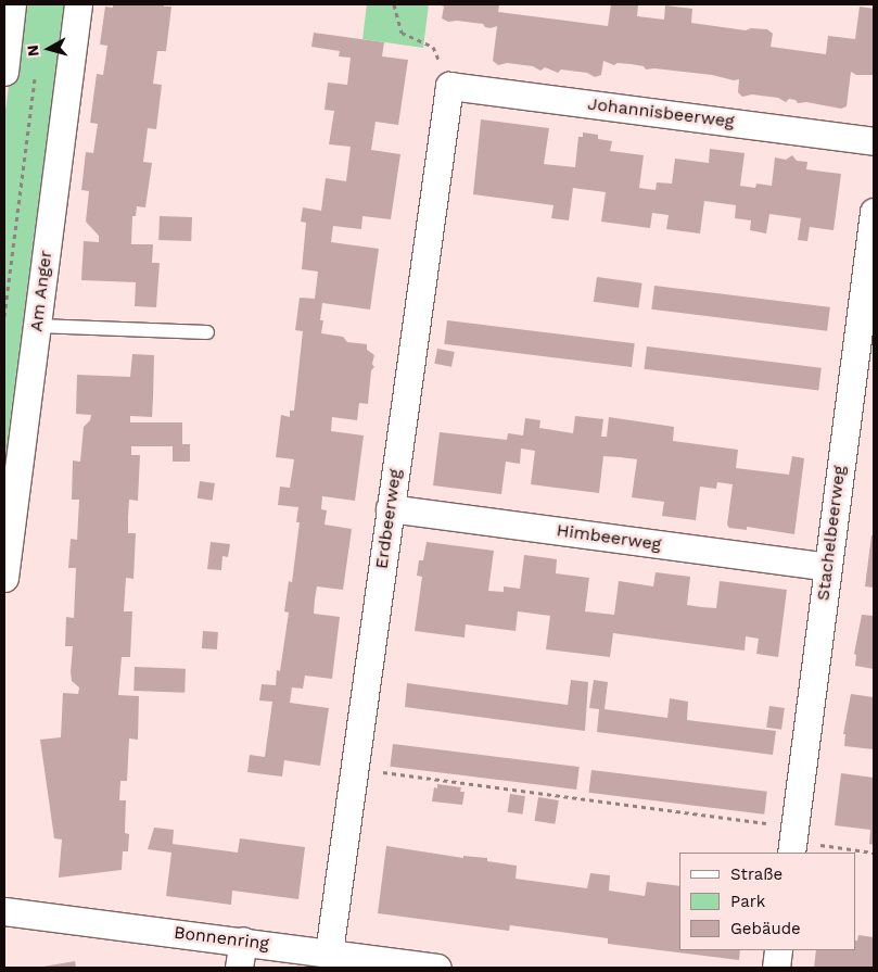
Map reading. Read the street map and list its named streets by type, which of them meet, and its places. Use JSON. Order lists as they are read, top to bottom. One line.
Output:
{"streets":{"street":["Johannisbeerweg","Am Anger","Erdbeerweg","Stachelbeerweg","Himbeerweg","Bonnenring"]},"crossings":[["Johannisbeerweg","Erdbeerweg"],["Erdbeerweg","Himbeerweg"],["Erdbeerweg","Bonnenring"],["Stachelbeerweg","Himbeerweg"]],"legend":["Straße","Park","Gebäude"],"north":"left"}
